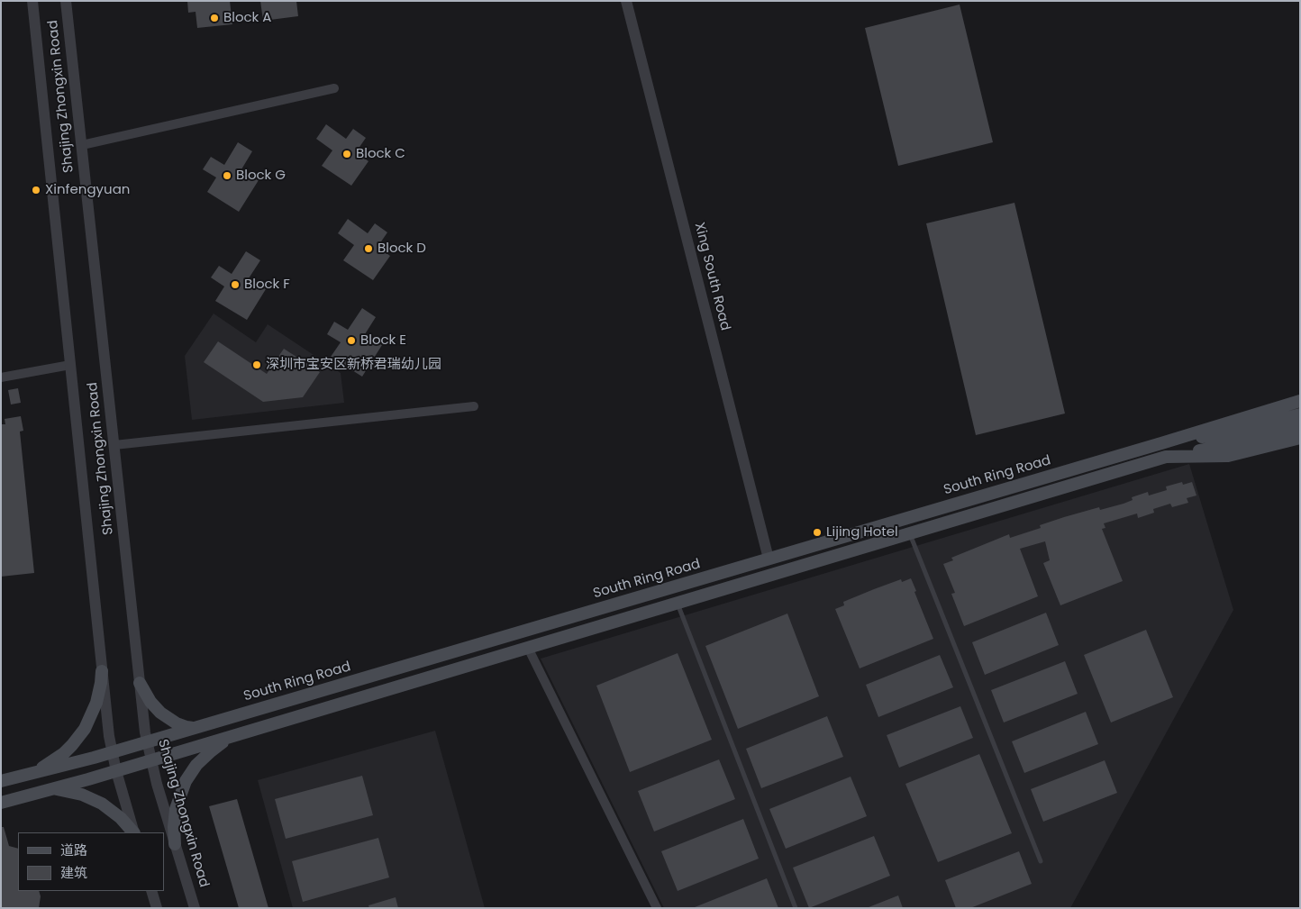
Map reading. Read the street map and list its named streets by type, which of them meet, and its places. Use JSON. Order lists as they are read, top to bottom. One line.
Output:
{"streets":{"main road":["South Ring Road"],"street":["Shajing Zhongxin Road","Xing South Road"]},"crossings":[["Shajing Zhongxin Road","South Ring Road"],["Xing South Road","South Ring Road"]],"places":["Block A","Block C","Block G","Xinfengyuan","Block D","Block F","Block E","深圳市宝安区新桥君瑞幼儿园","Lijing Hotel"],"legend":["道路","建筑"]}
